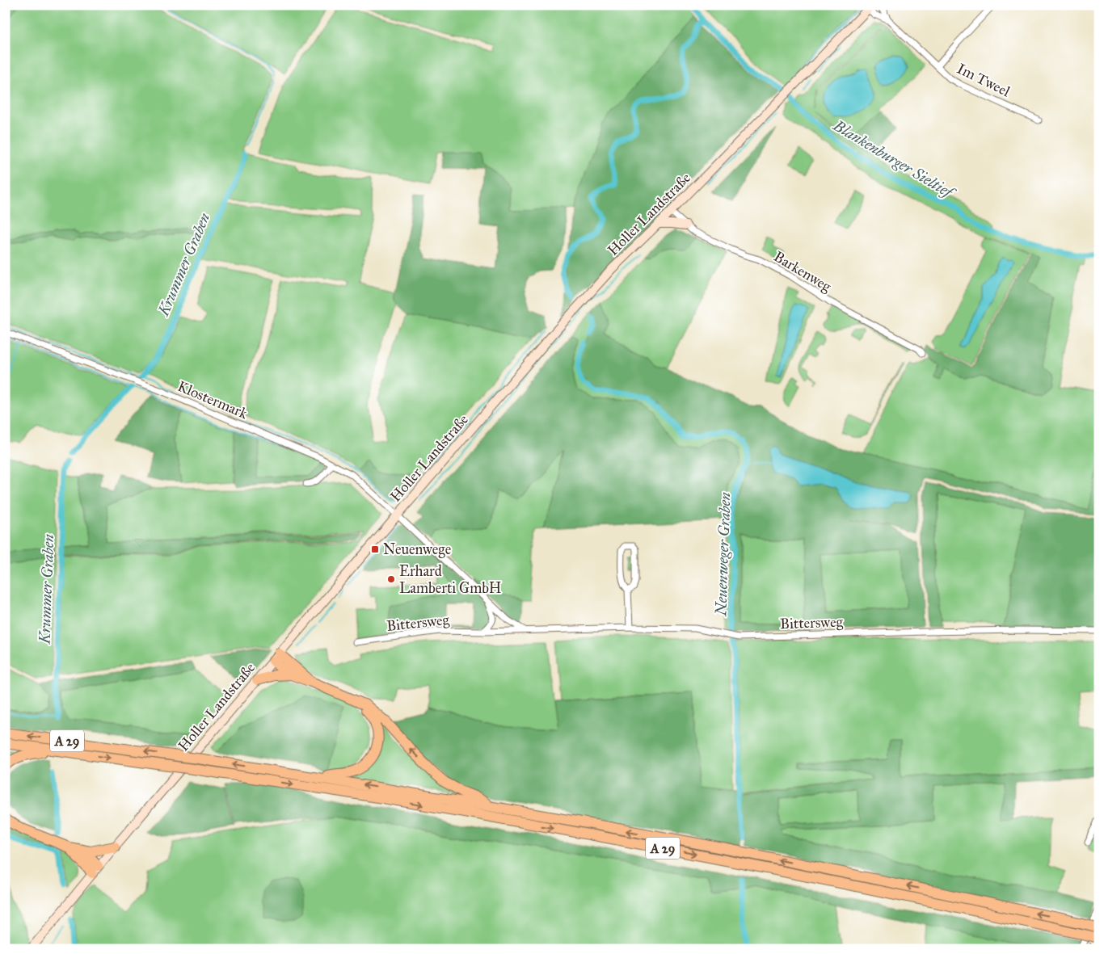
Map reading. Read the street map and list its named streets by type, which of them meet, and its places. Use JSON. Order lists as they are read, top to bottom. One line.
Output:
{"streets":{"highway":["A 29"],"main road":["Holler Landstraße"],"street":["Im Tweel","Barkenweg","Klostermark","Bittersweg"]},"crossings":[["Im Tweel","Holler Landstraße"],["Holler Landstraße","Barkenweg"],["Holler Landstraße","Klostermark"]],"water":["Blankenburger Sieltief","Krummer Graben","Neuenweger Graben"],"places":{"transit":["Neuenwege"],"other":["Erhard Lamberti GmbH"]}}
